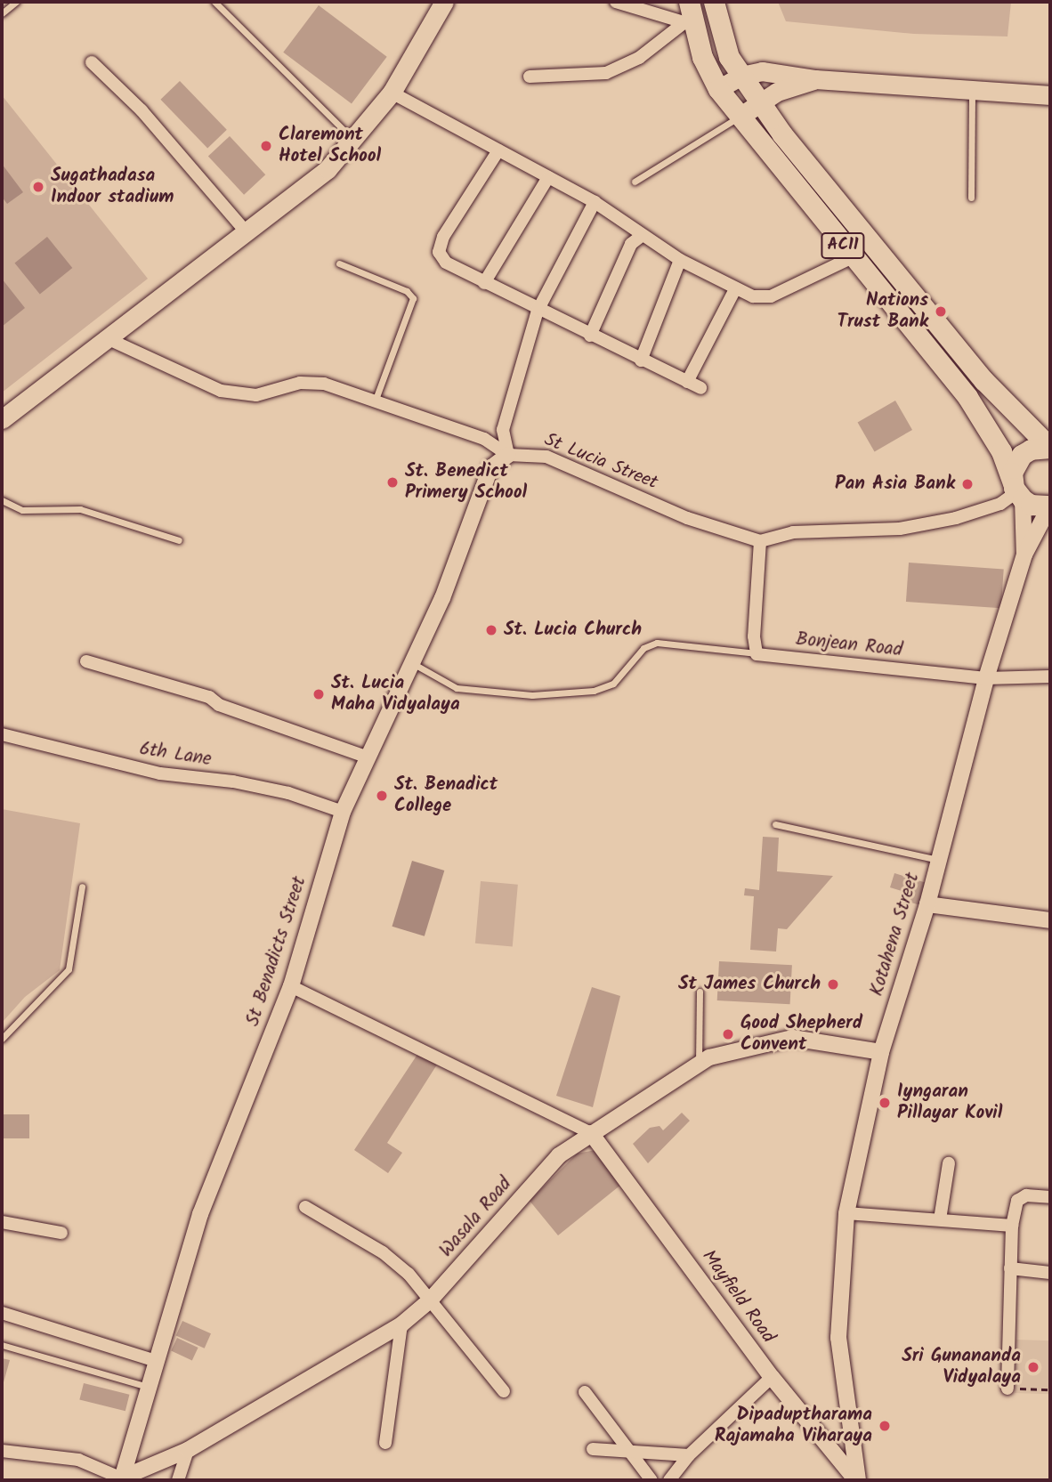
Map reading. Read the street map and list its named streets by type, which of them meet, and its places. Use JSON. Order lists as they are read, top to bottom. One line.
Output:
{"streets":{"main road":["AC11"],"street":["St Lucia Street","Bonjean Road","6th Lane","Kotahena Street","St Benadicts Street","Wasala Road","Mayfield Road"]},"crossings":[["AC11","Kotahena Street"],["St Lucia Street","St Benadicts Street"],["Bonjean Road","Kotahena Street"],["6th Lane","St Benadicts Street"],["Kotahena Street","Wasala Road"],["Kotahena Street","Mayfield Road"],["St Benadicts Street","Wasala Road"],["Wasala Road","Mayfield Road"]],"places":["Claremont Hotel School","Sugathadasa Indoor stadium","Nations Trust Bank","St. Benedict Primery School","Pan Asia Bank","St. Lucia Church","St. Lucia Maha Vidyalaya","St. Benadict College","St James Church","Good Shepherd Convent","Iyngaran Pillayar Kovil","Sri Gunananda Vidyalaya","Dipaduptharama Rajamaha Viharaya"]}
